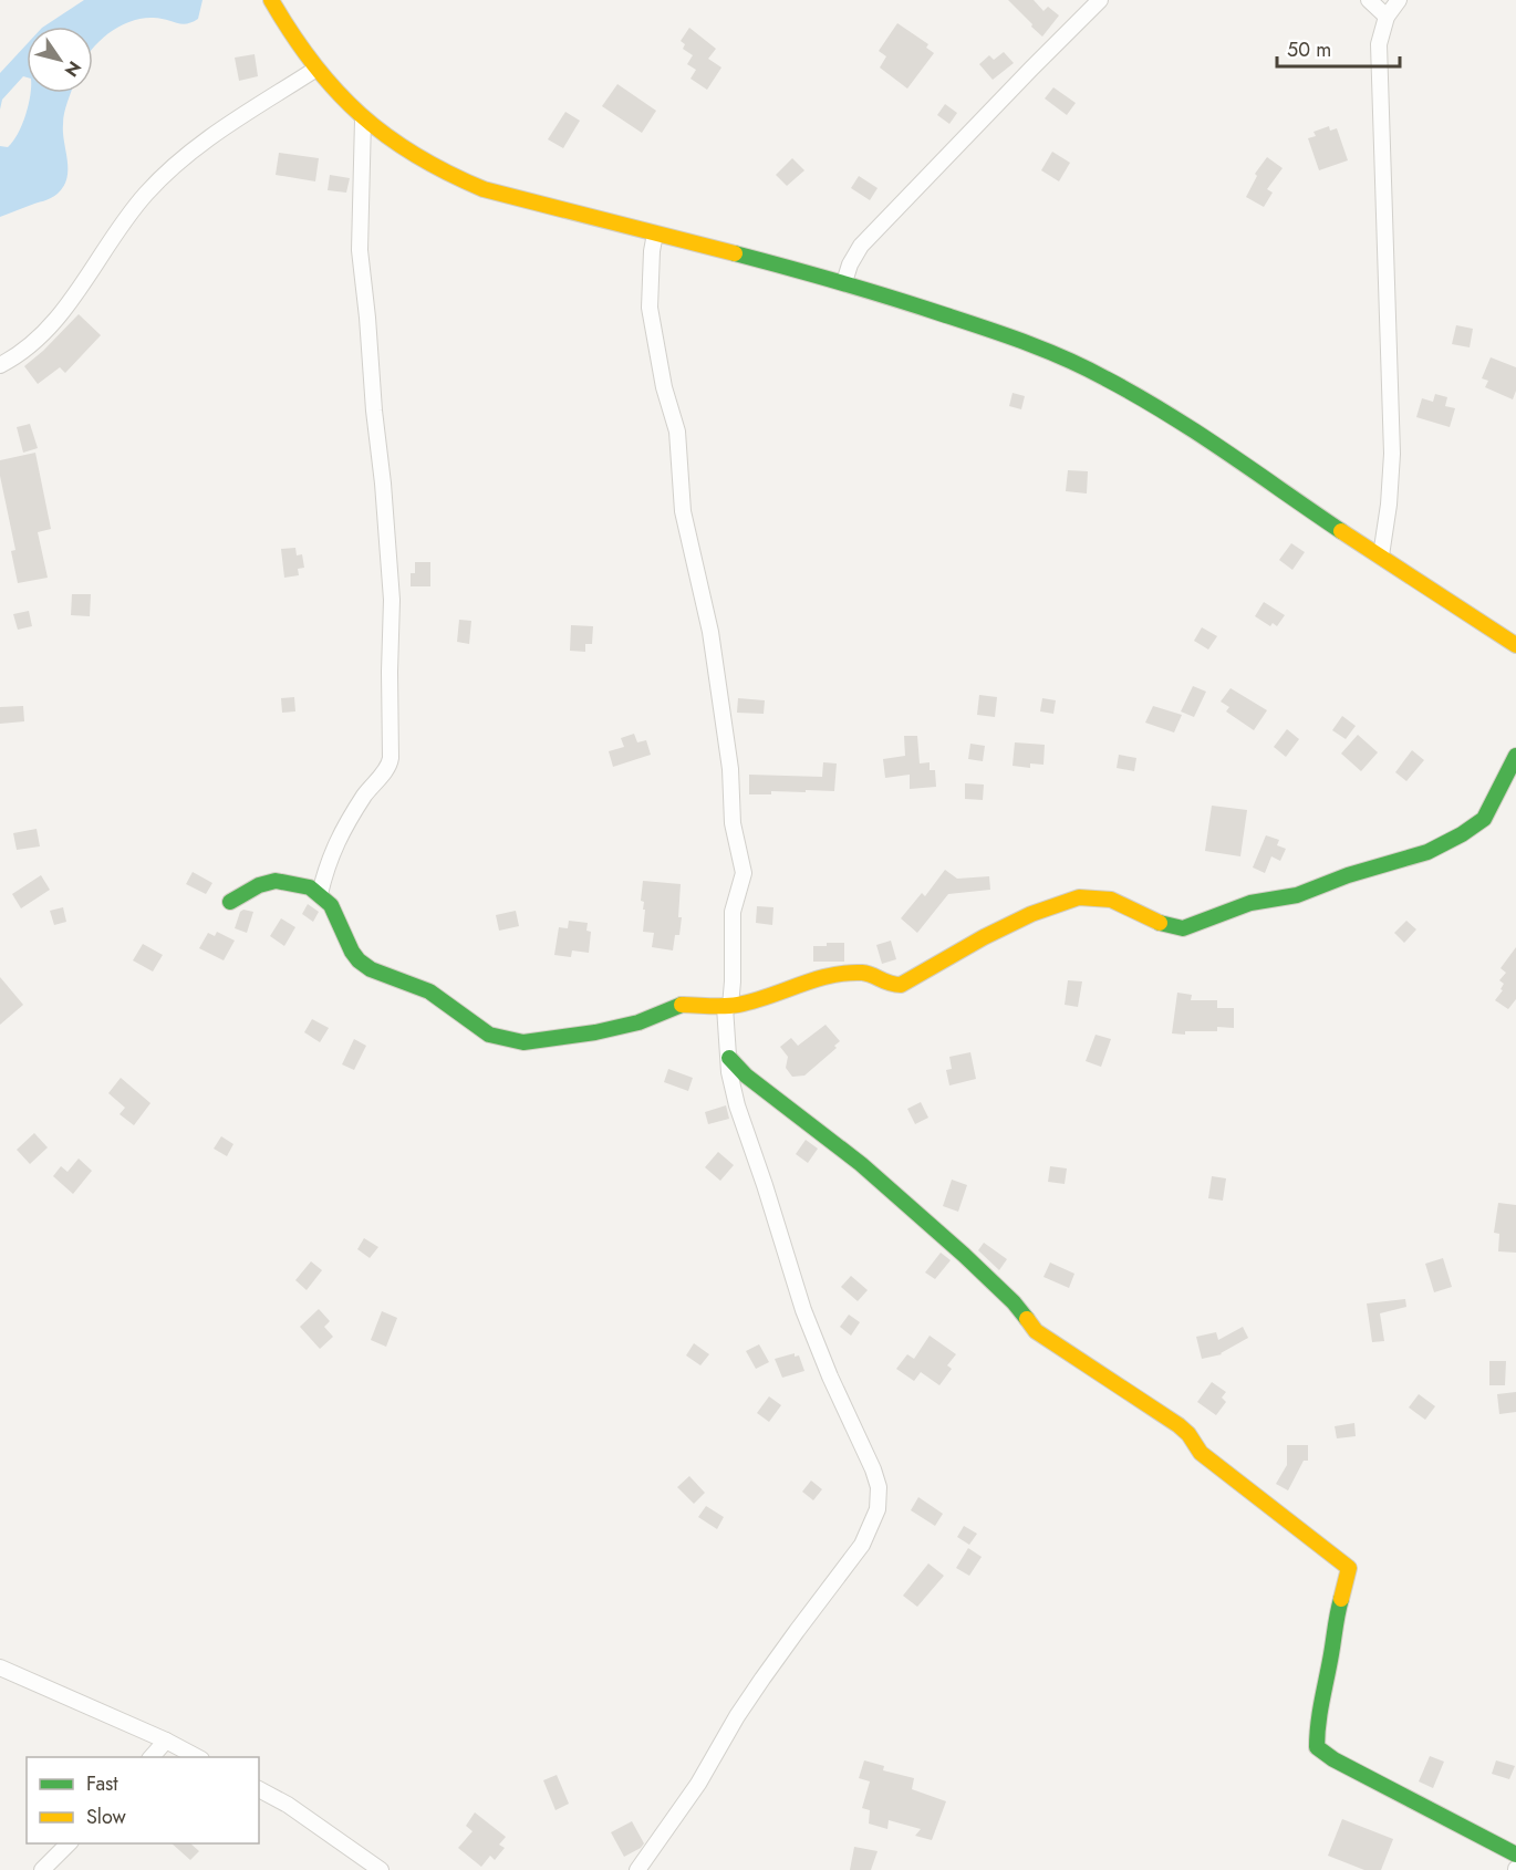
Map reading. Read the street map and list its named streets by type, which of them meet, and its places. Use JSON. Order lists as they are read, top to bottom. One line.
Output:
{"legend":["Fast","Slow"],"scale_bar":"50 m","north":"bottom right"}
